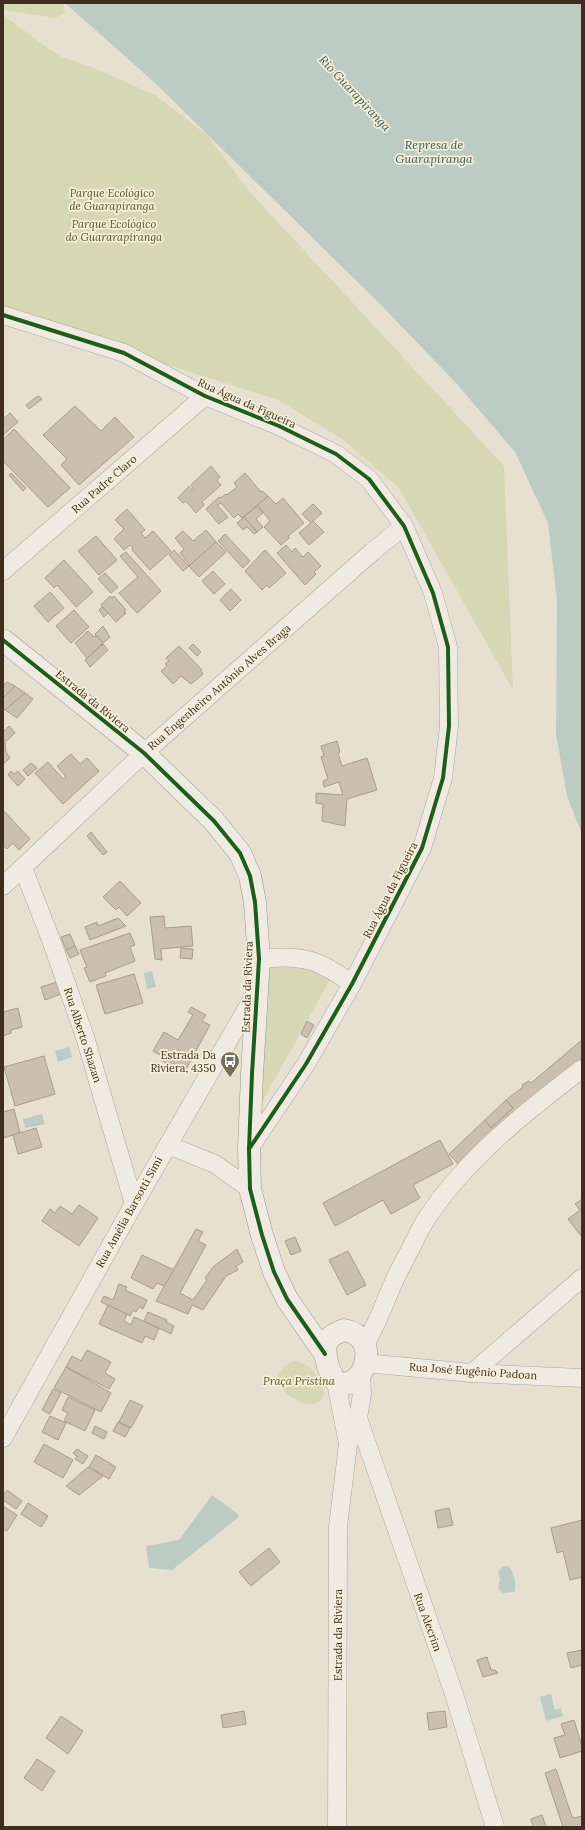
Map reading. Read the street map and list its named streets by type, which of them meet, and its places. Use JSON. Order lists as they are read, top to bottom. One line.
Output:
{"streets":{"street":["Rua Água da Figueira","Rua Padre Claro","Rua Engenheiro Antônio Alves Braga","Estrada da Riviera","Rua Alberto Shazan","Rua Amélia Barsotti Simi","Rua José Eugênio Padoan","Rua Alecrim"]},"crossings":[["Rua Água da Figueira","Rua Padre Claro"],["Rua Água da Figueira","Rua Engenheiro Antônio Alves Braga"],["Rua Água da Figueira","Estrada da Riviera"],["Rua Engenheiro Antônio Alves Braga","Estrada da Riviera"],["Rua Engenheiro Antônio Alves Braga","Rua Alberto Shazan"],["Estrada da Riviera","Rua Amélia Barsotti Simi"],["Estrada da Riviera","Rua José Eugênio Padoan"],["Estrada da Riviera","Rua Alecrim"],["Rua Alberto Shazan","Rua Amélia Barsotti Simi"]],"water":["Rio Guarapiranga","Represa de Guarapiranga"],"parks":["Parque Ecológico de Guarapiranga","Parque Ecológico do Guararapiranga","Praça Pristina"],"places":{"bus stop":["Estrada Da Riviera, 4350"]}}
